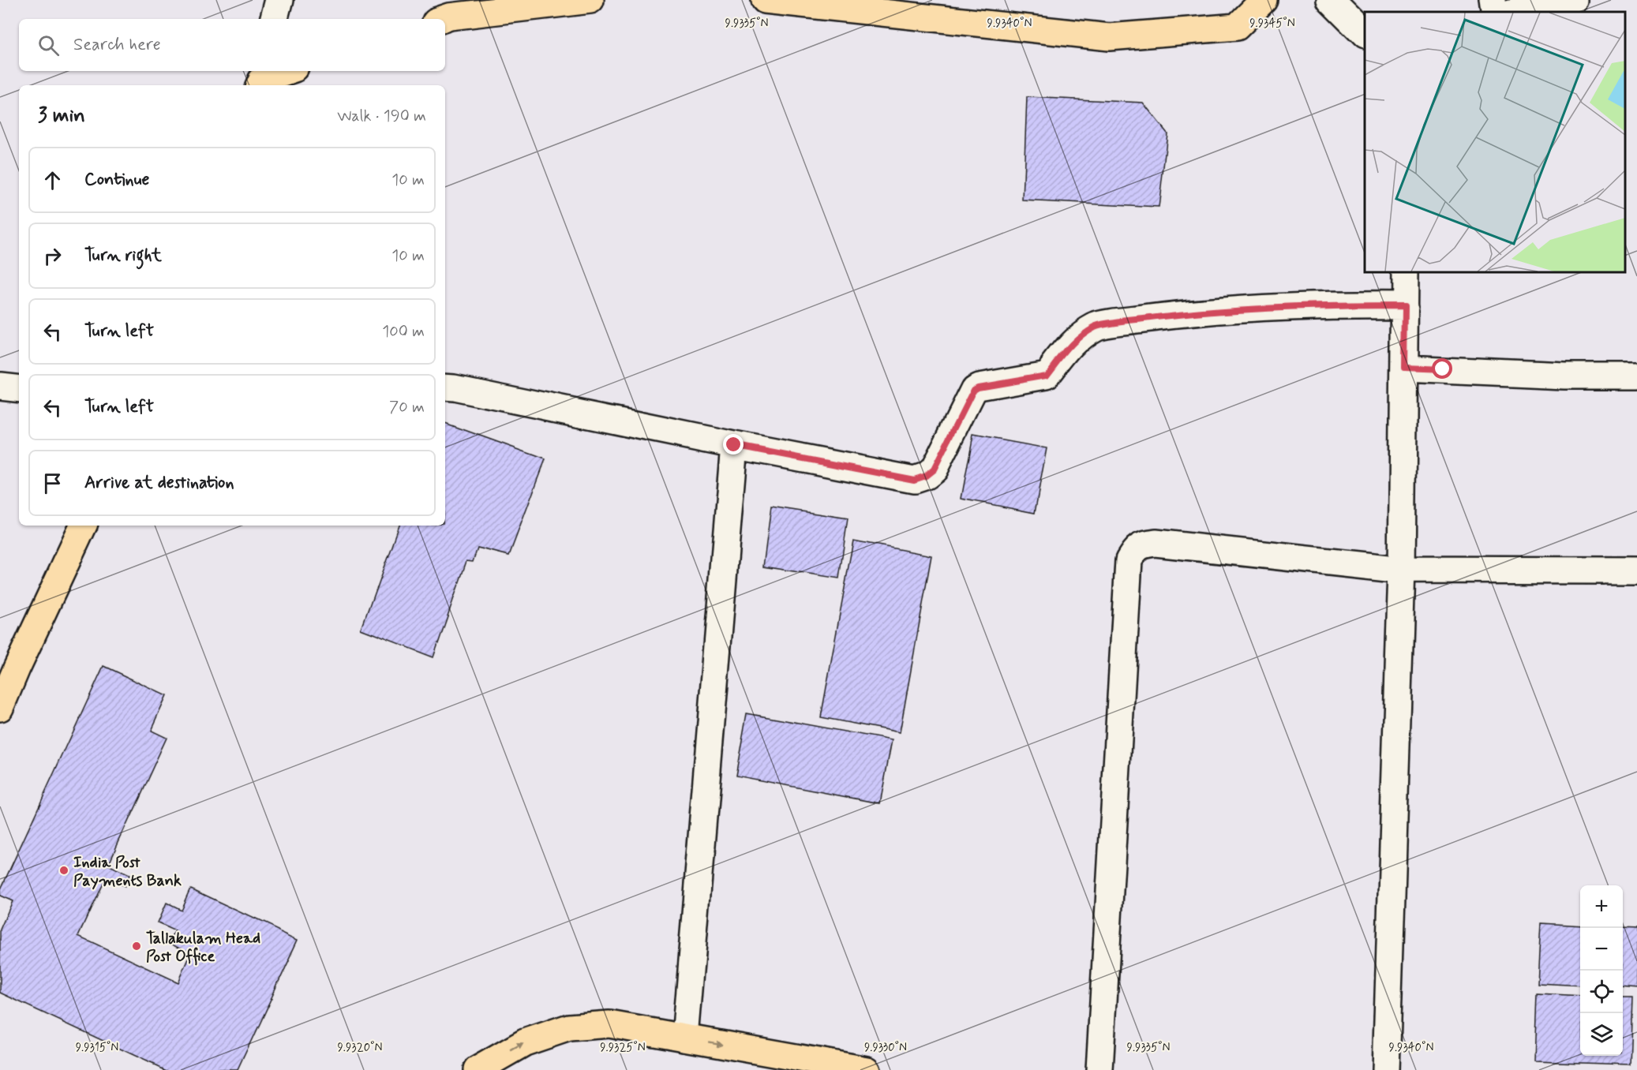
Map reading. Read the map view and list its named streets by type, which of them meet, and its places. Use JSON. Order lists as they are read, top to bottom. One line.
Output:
{"places":["India Post Payments Bank","Tallakulam Head Post Office"],"page":{"search":"Search here","heading":["3 min","Walk · 190 m"],"list":[["Continue","10 m"],["Turn right","10 m"],["Turn left","100 m"],["Turn left","70 m"],"Arrive at destination"],"map_buttons":["+","−"]},"coordinates":["9.9345°N","9.9335°N","9.9340°N","9.9315°N","9.9320°N","9.9325°N","9.9330°N"]}
